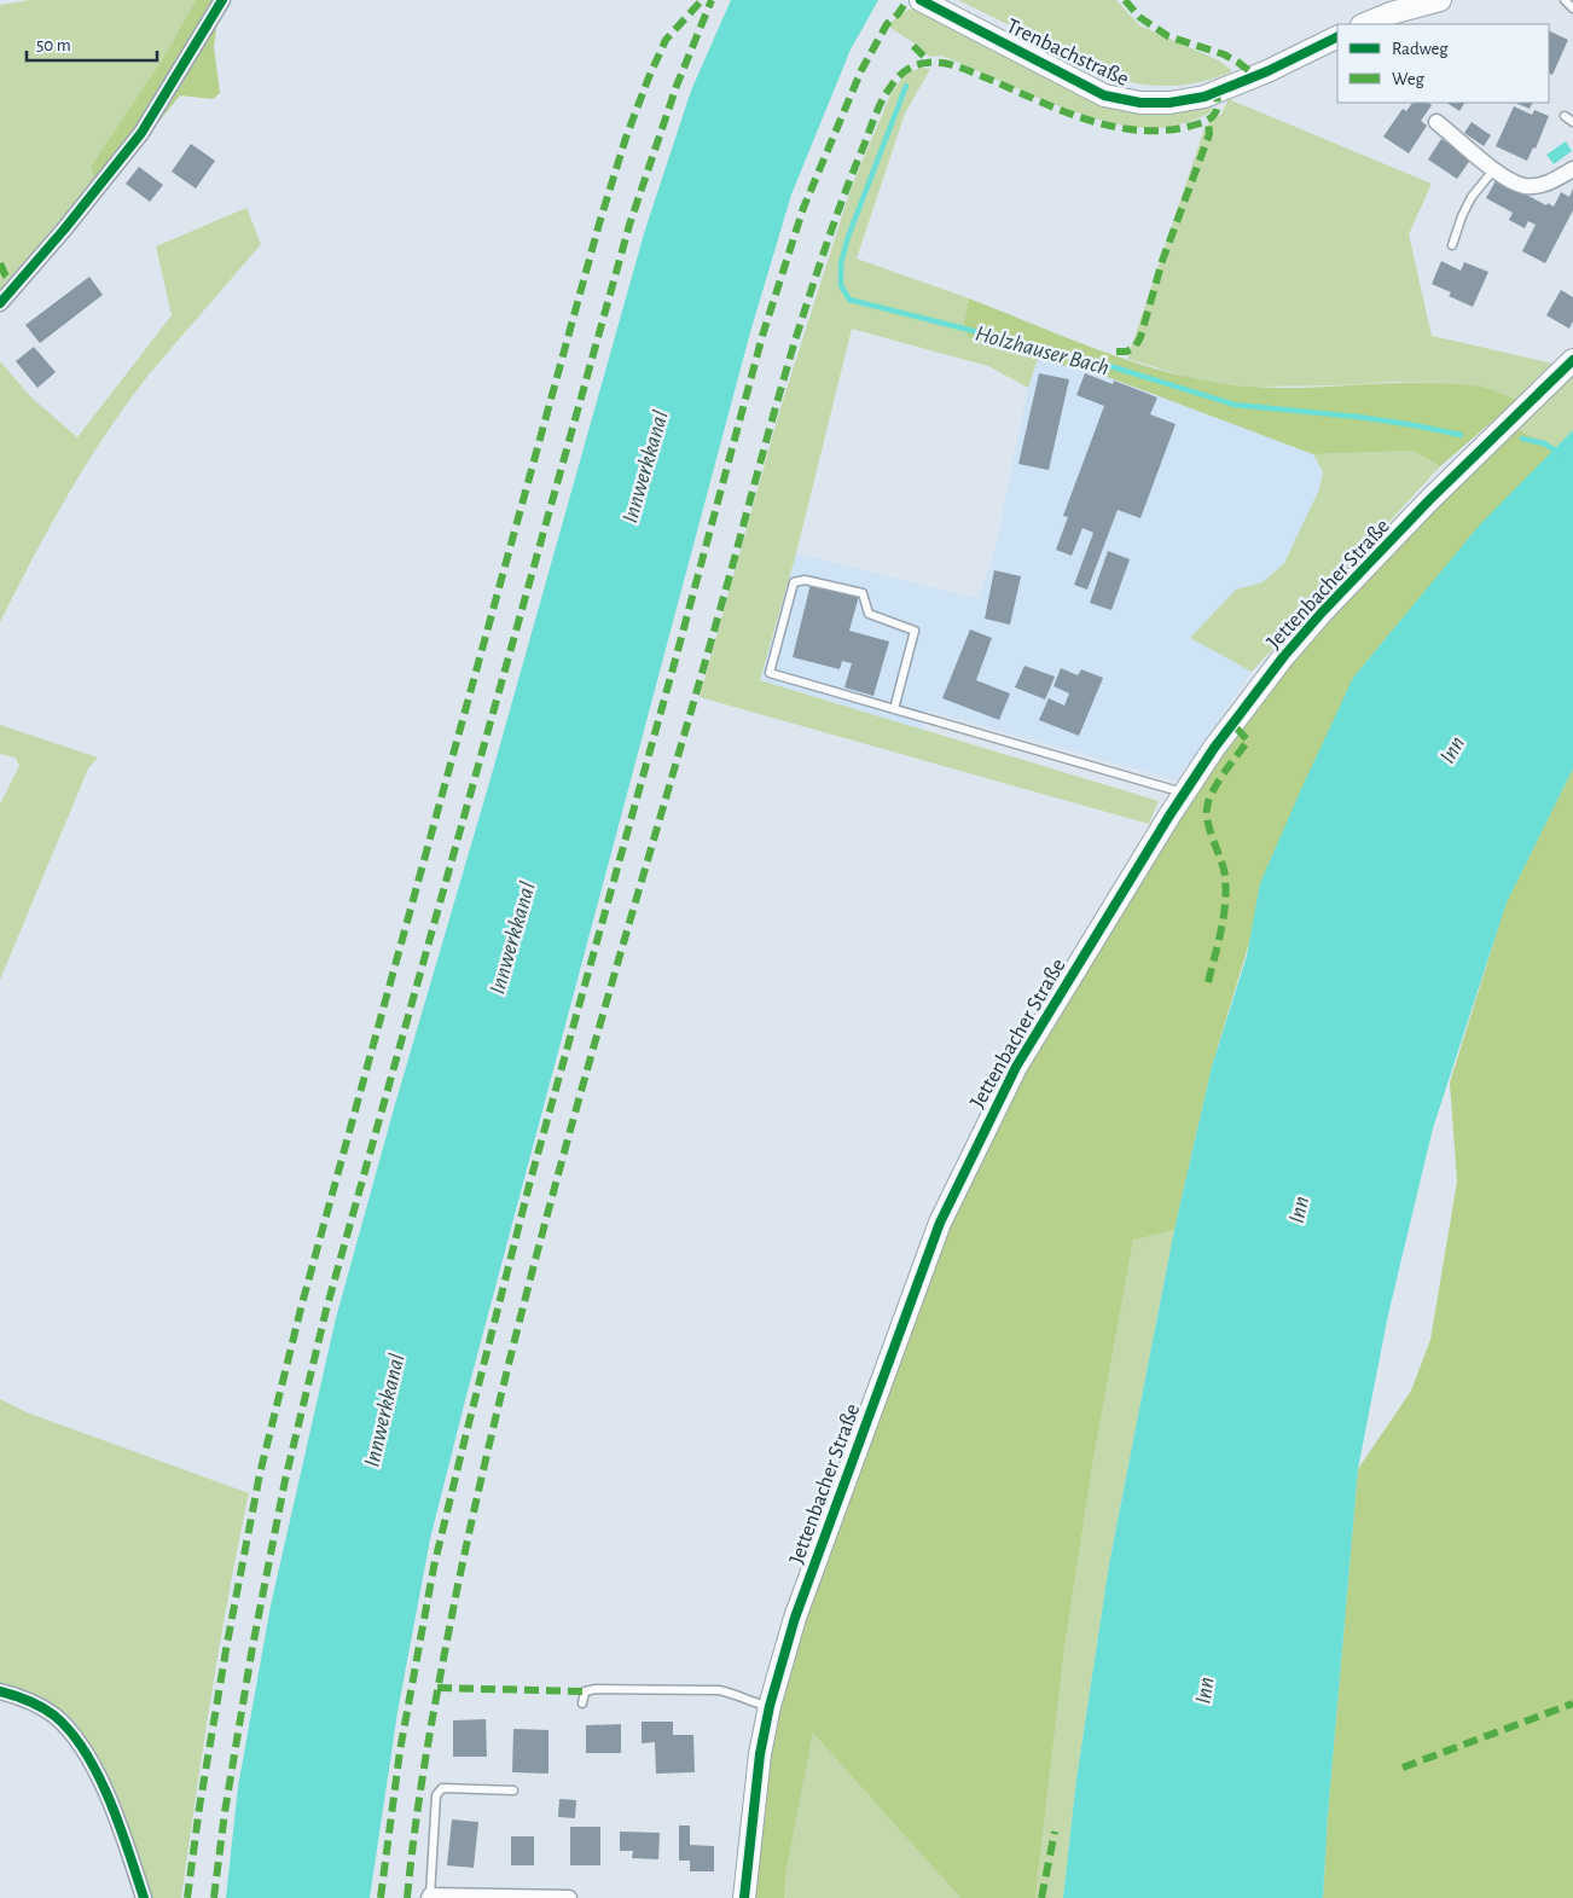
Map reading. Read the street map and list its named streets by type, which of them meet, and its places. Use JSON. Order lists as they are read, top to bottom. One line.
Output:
{"streets":{"street":["Trenbachstraße","Jettenbacher Straße"]},"water":["Holzhauser Bach","Innwerkkanal","Inn"],"legend":["Radweg","Weg"],"scale_bar":"50 m"}
